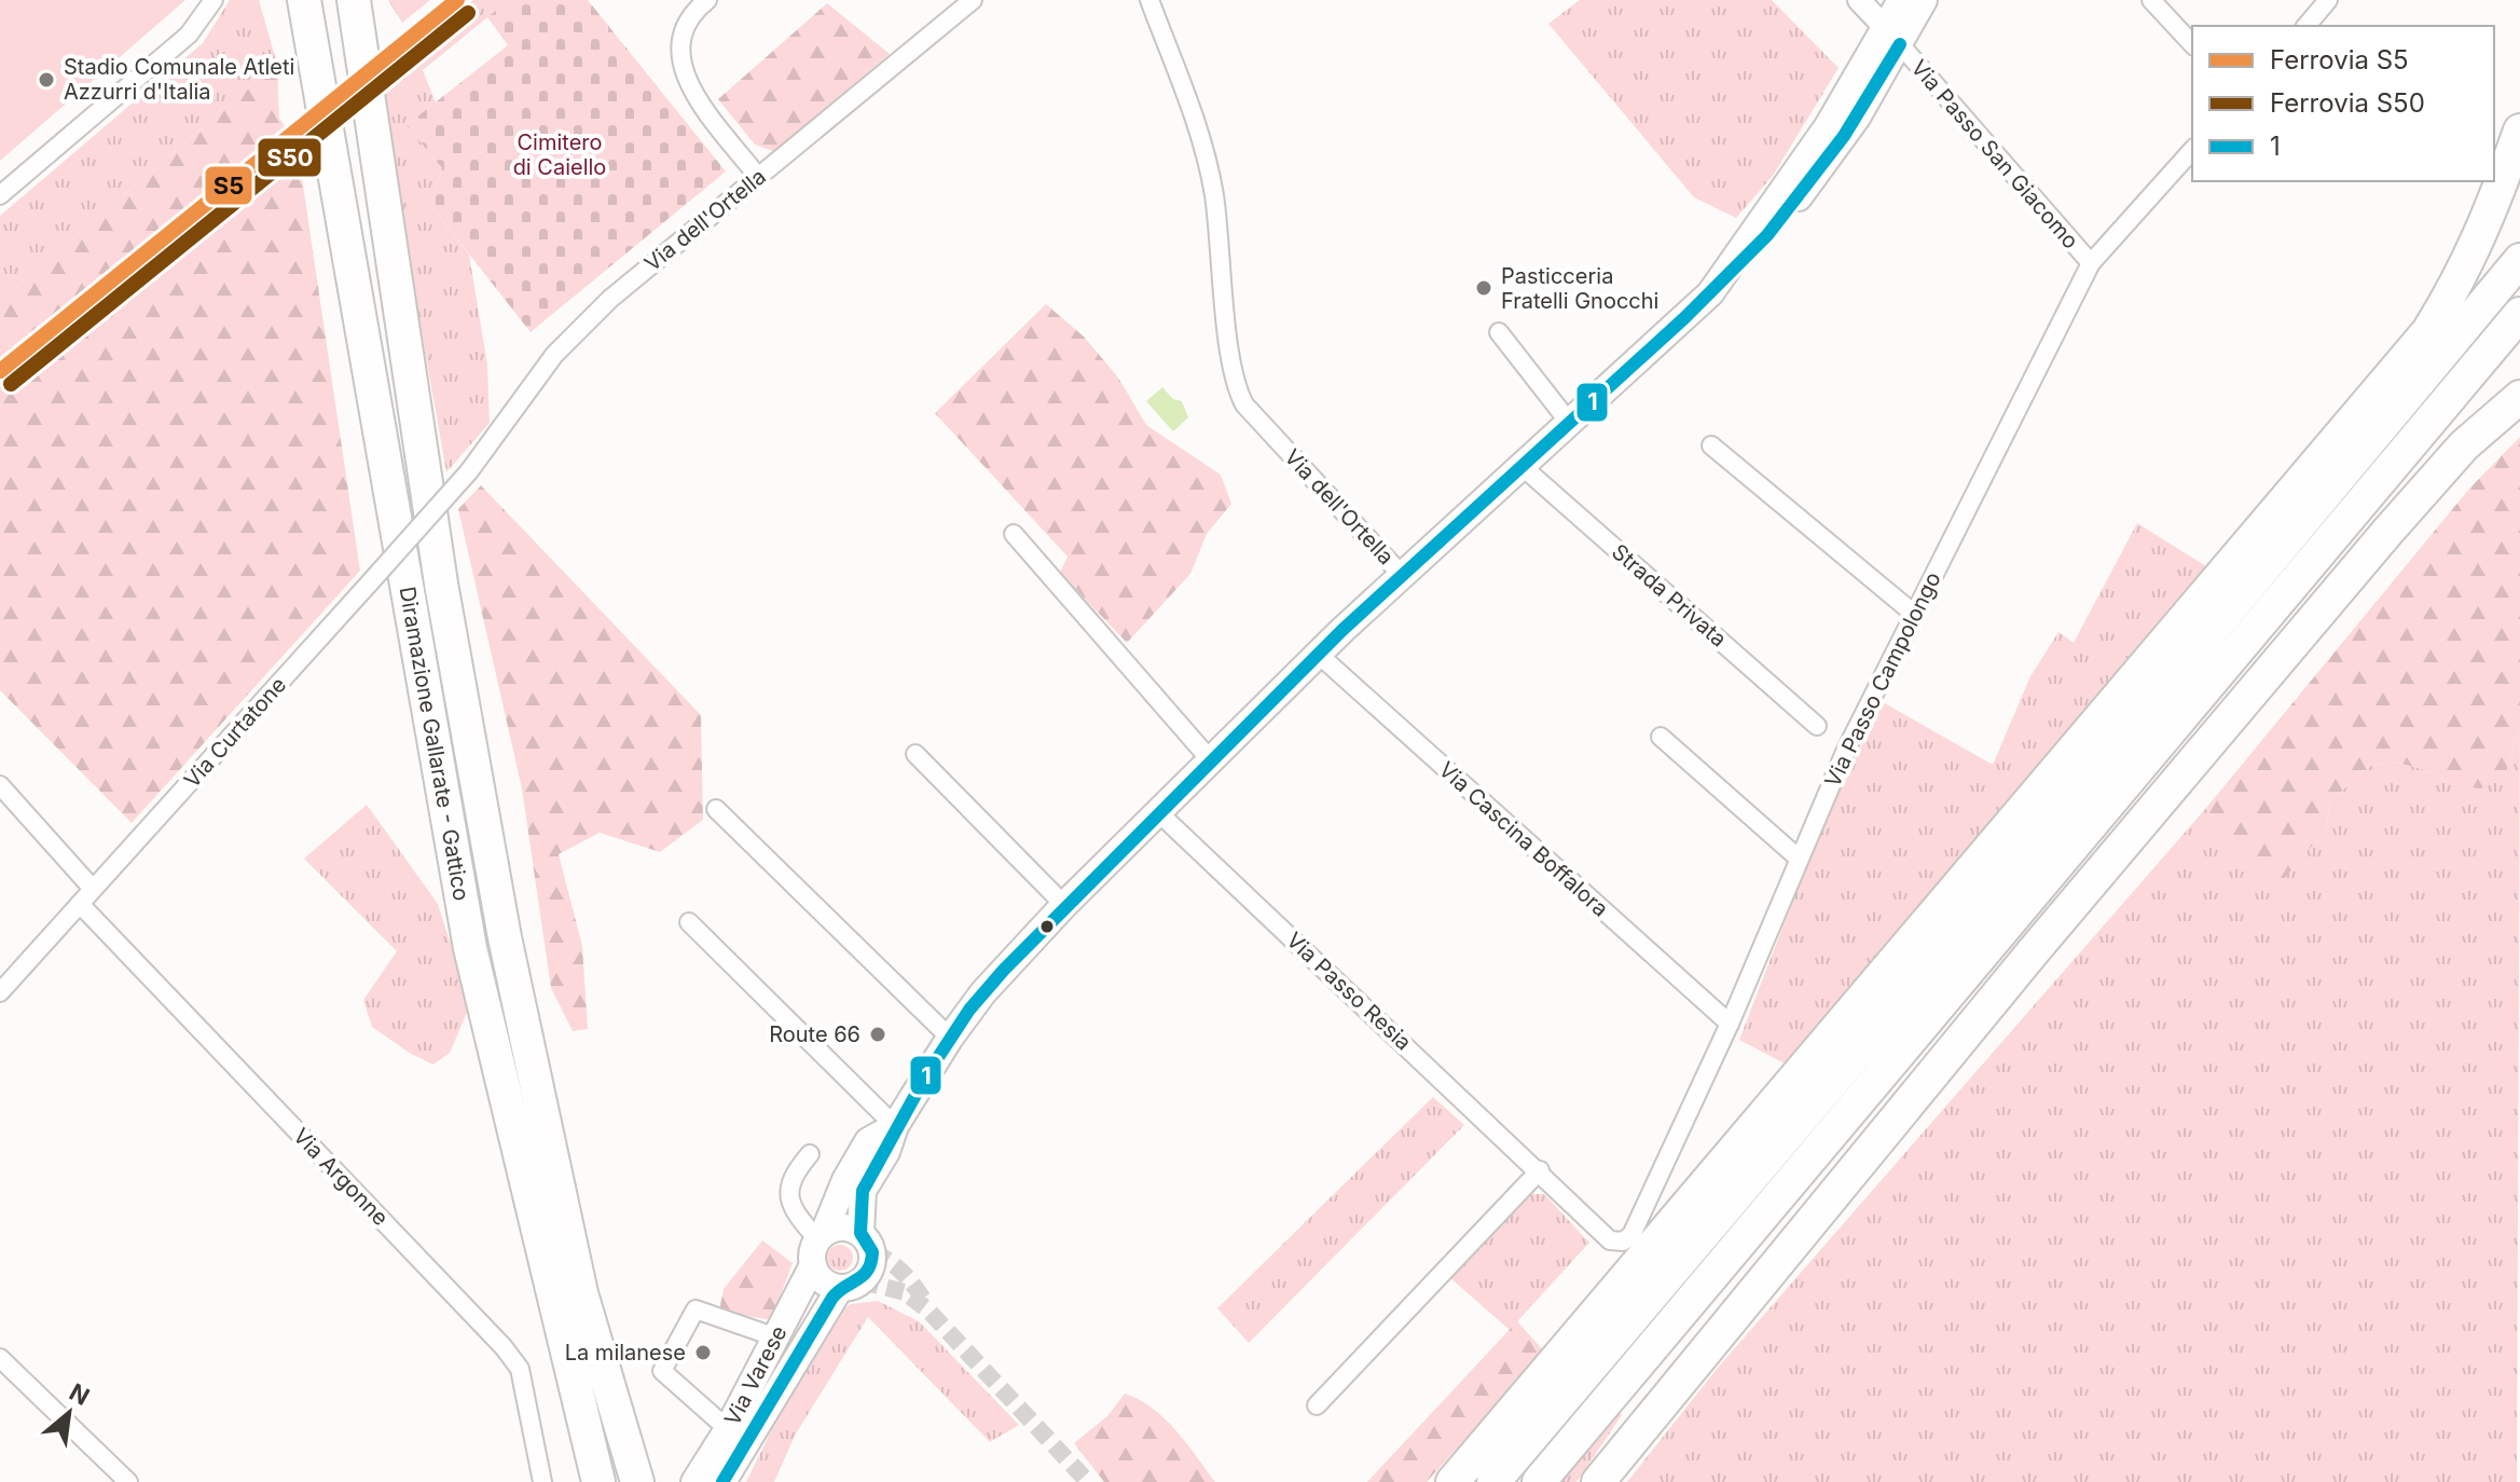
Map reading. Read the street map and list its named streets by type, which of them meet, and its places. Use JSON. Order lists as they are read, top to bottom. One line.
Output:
{"streets":{"highway":["Diramazione Gallarate - Gattico"],"main road":["Via Varese"],"street":["Via Passo San Giacomo","Via dell'Ortella","Strada Privata","Via Passo Campolongo","Via Curtatone","Via Cascina Boffalora","Via Passo Resia","Via Argonne"]},"crossings":[["Via Passo San Giacomo","Via Passo Campolongo"],["Via dell'Ortella","Via Curtatone"],["Via Passo Campolongo","Via Cascina Boffalora"],["Via Passo Campolongo","Via Passo Resia"],["Via Curtatone","Via Argonne"]],"parks":["Cimitero di Caiello"],"places":["Stadio Comunale Atleti Azzurri d'Italia","Pasticceria Fratelli Gnocchi","Route 66","La milanese"],"lines":["rail line S5","rail line S50","transit line 1"],"legend":["Ferrovia S5","Ferrovia S50","1"],"north":"top right"}
